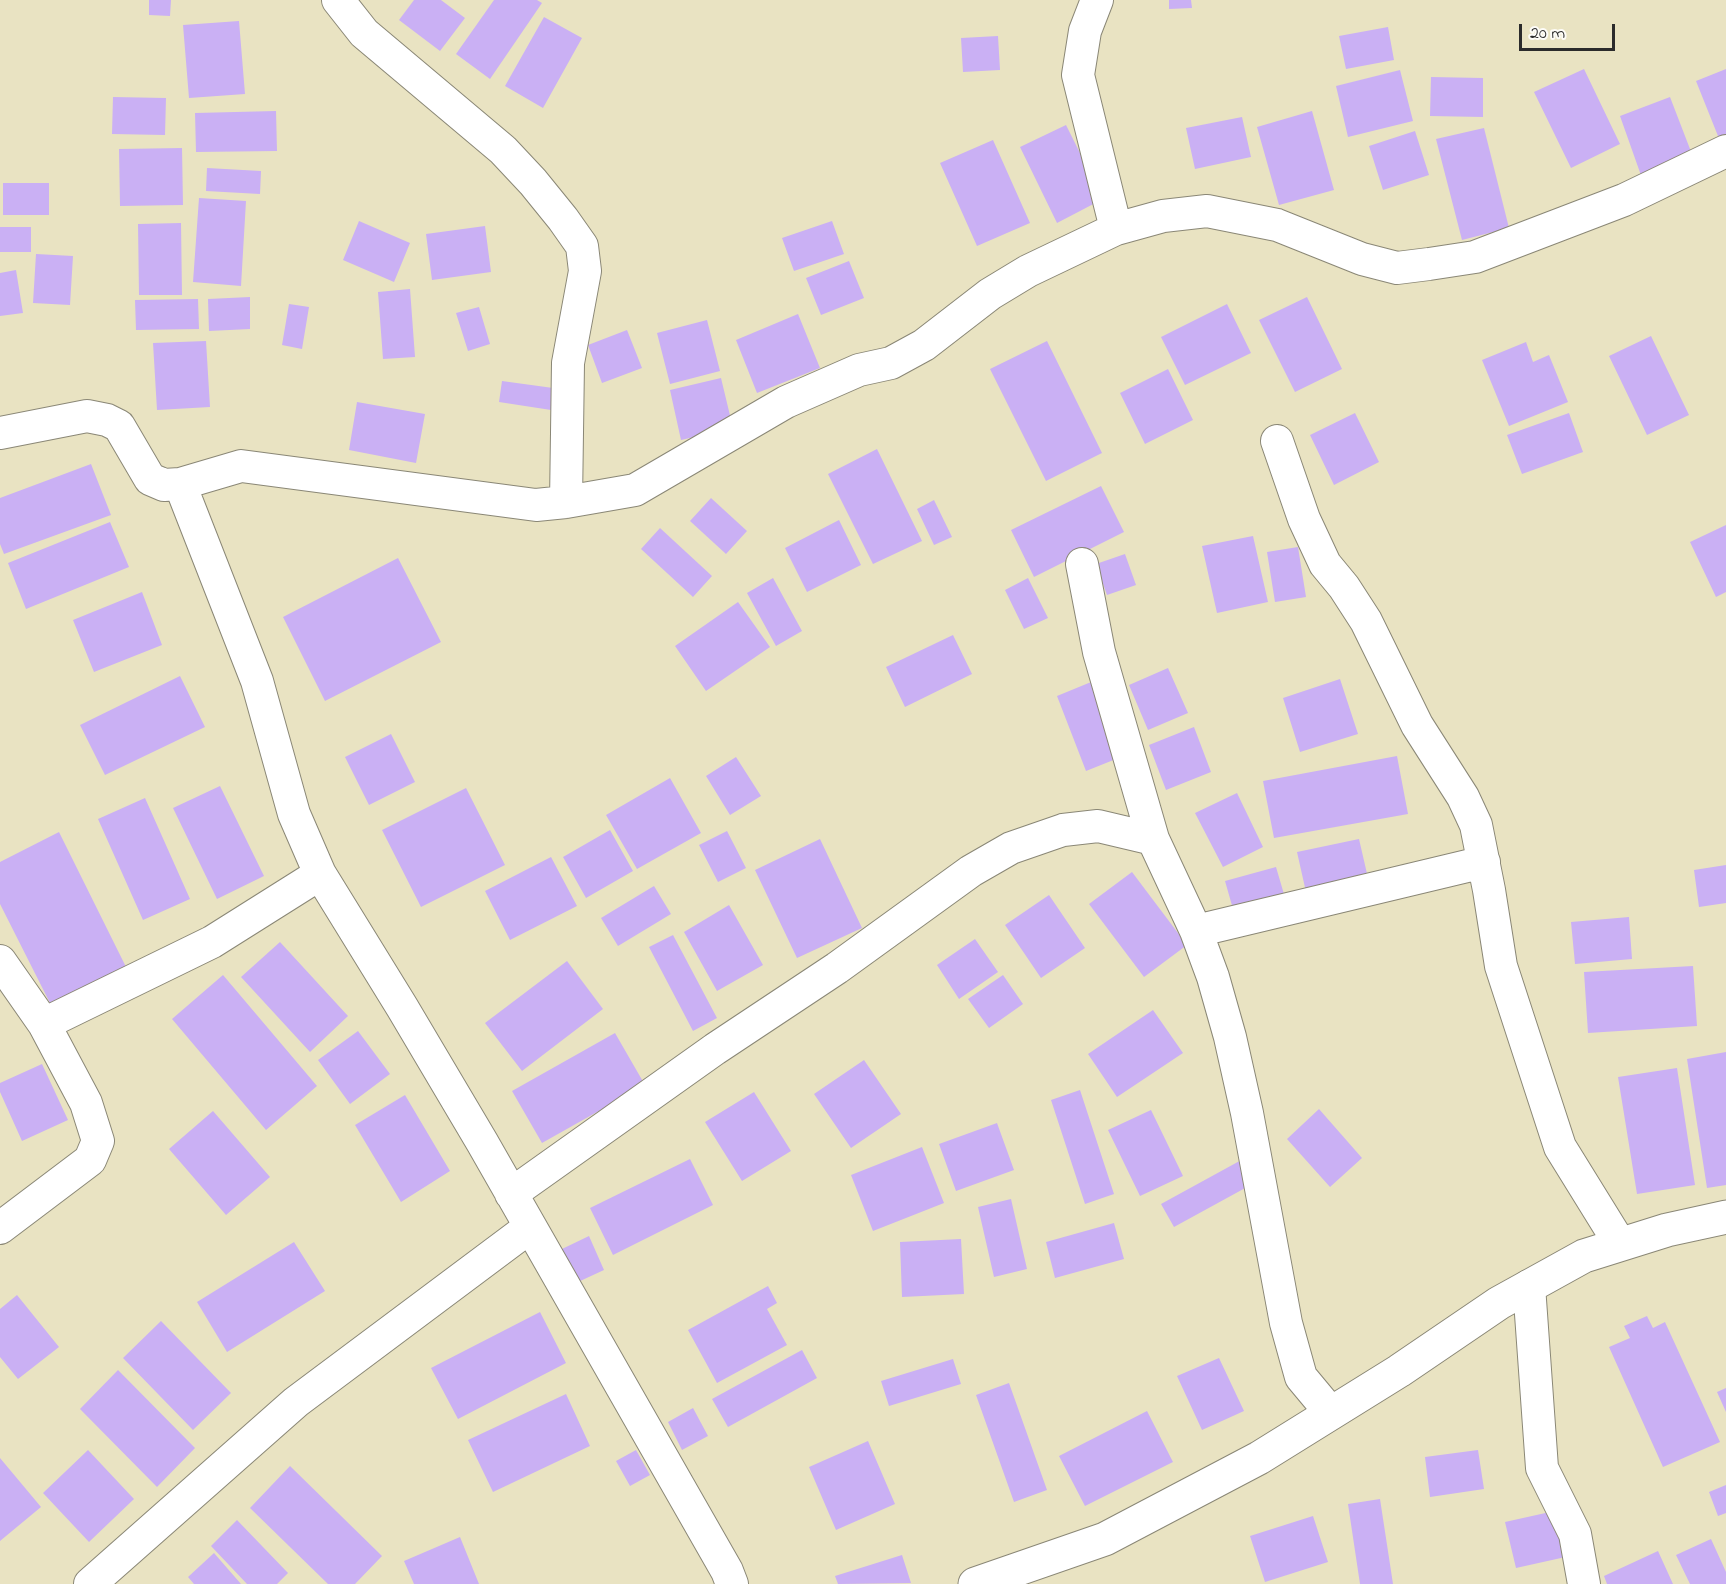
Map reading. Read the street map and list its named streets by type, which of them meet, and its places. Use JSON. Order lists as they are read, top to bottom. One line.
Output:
{"scale_bar":"20 m"}
